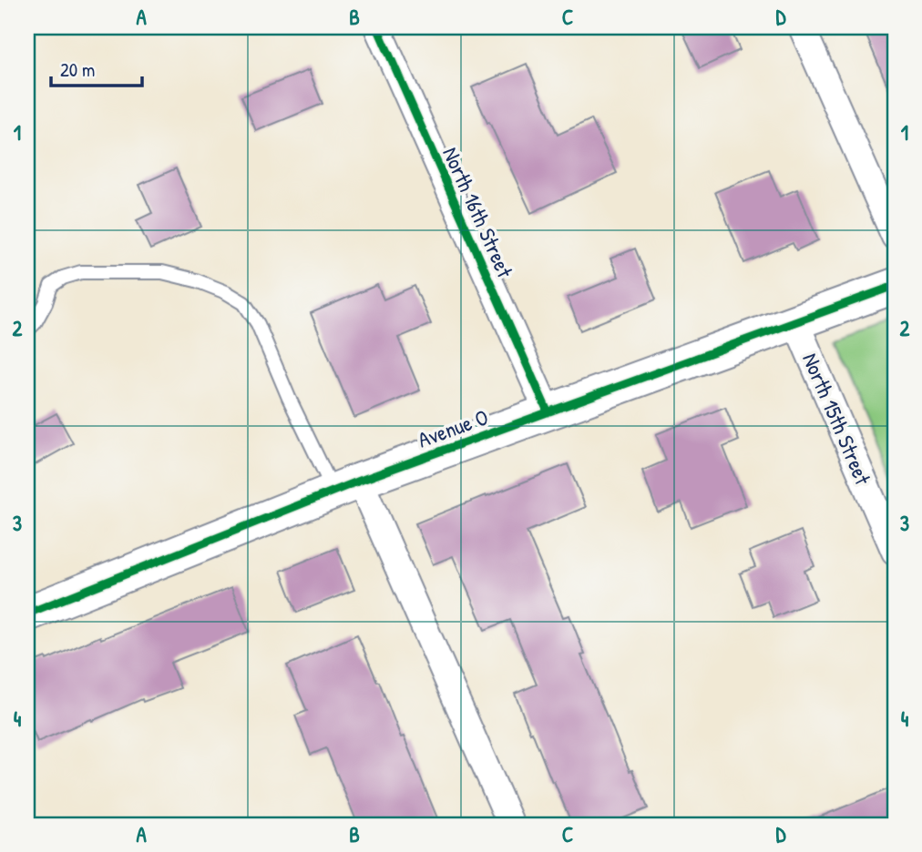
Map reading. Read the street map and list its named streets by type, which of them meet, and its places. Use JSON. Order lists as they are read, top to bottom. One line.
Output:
{"streets":{"street":["North 16th Street","North 15th Street","Avenue O"]},"crossings":[["North 16th Street","Avenue O"],["North 15th Street","Avenue O"]],"scale_bar":"20 m","grid":{"columns":["A","B","C","D"],"rows":["1","2","3","4"]}}
